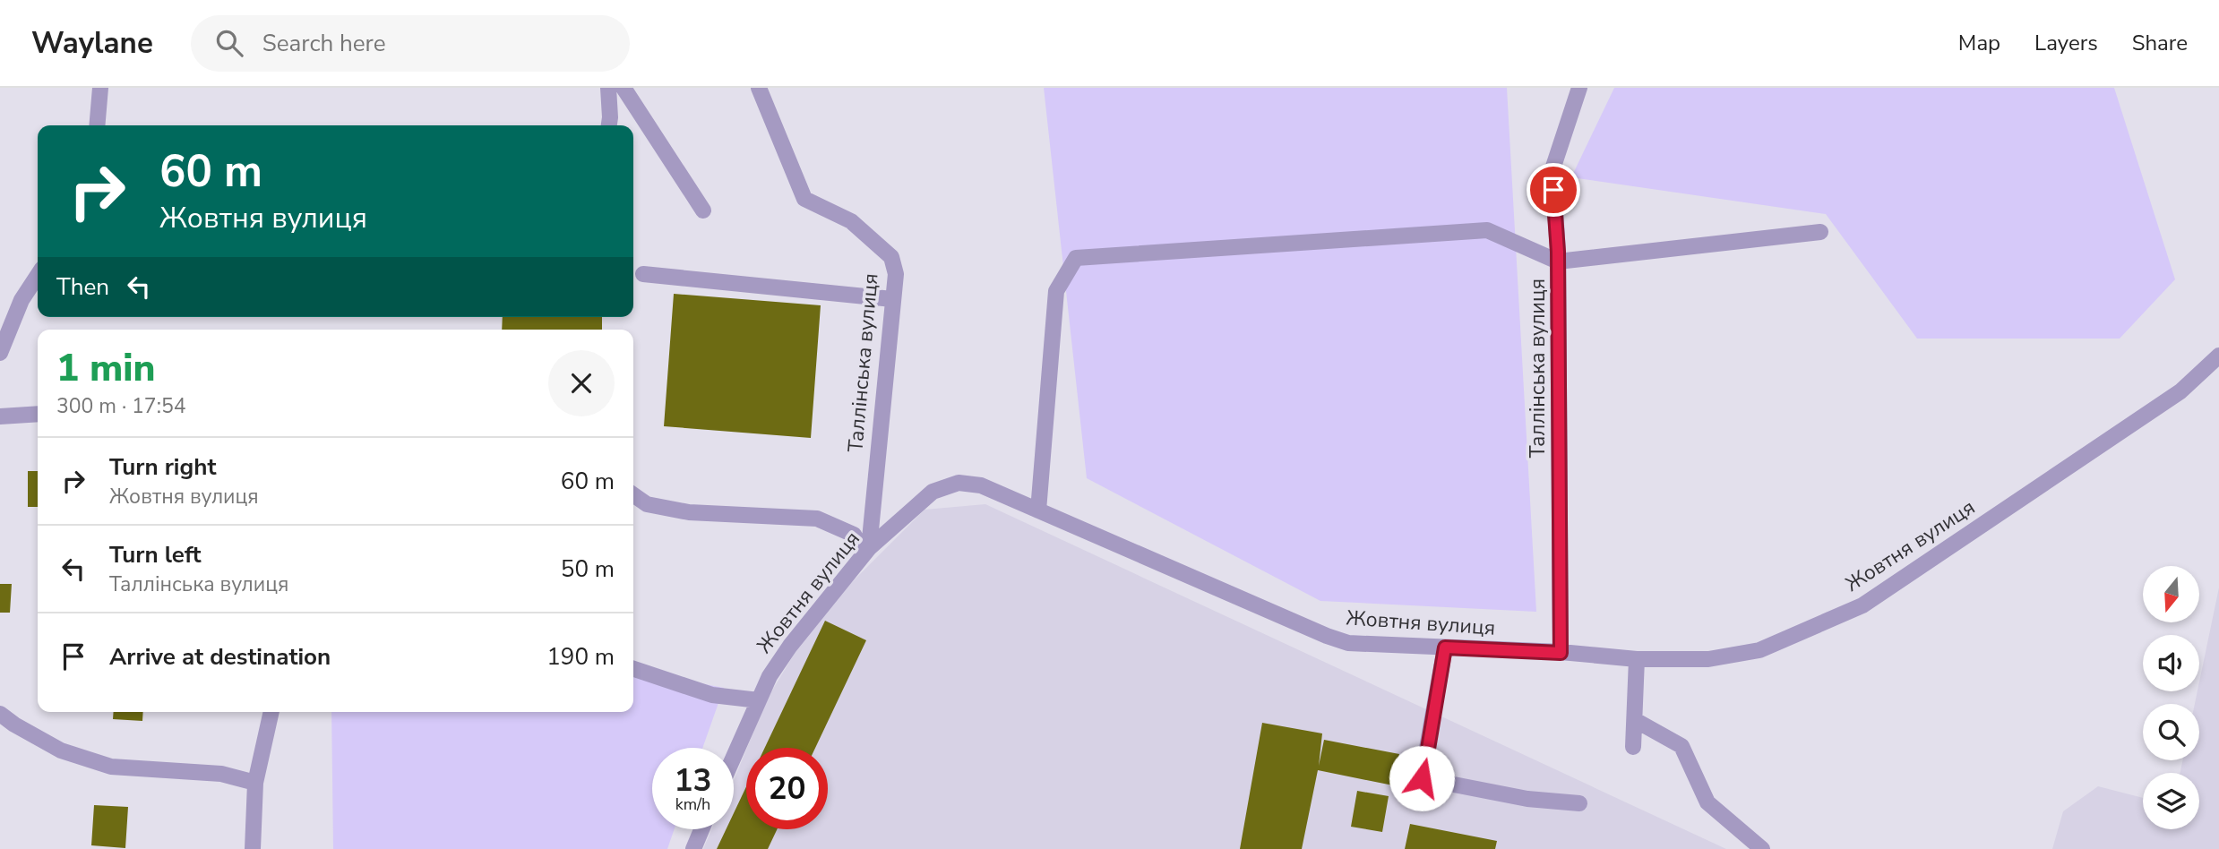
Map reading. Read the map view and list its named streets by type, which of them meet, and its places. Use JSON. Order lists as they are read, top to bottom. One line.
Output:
{"streets":{"street":["Таллінська вулиця","Жовтня вулиця"]},"crossings":[["Таллінська вулиця","Жовтня вулиця"]],"north":"bottom","page":{"header":"Waylane","search":"Search here","nav":["Map","Layers","Share"],"turn":["60 m","Жовтня вулиця"],"then":"Then","heading":["1 min","300 m · 17:54"],"list":[{"name":"Turn right","note":"Жовтня вулиця","value":"60 m"},{"name":"Turn left","note":"Таллінська вулиця","value":"50 m"},{"name":"Arrive at destination","value":"190 m"}],"speed":"13 km/h","limit":"20"}}
